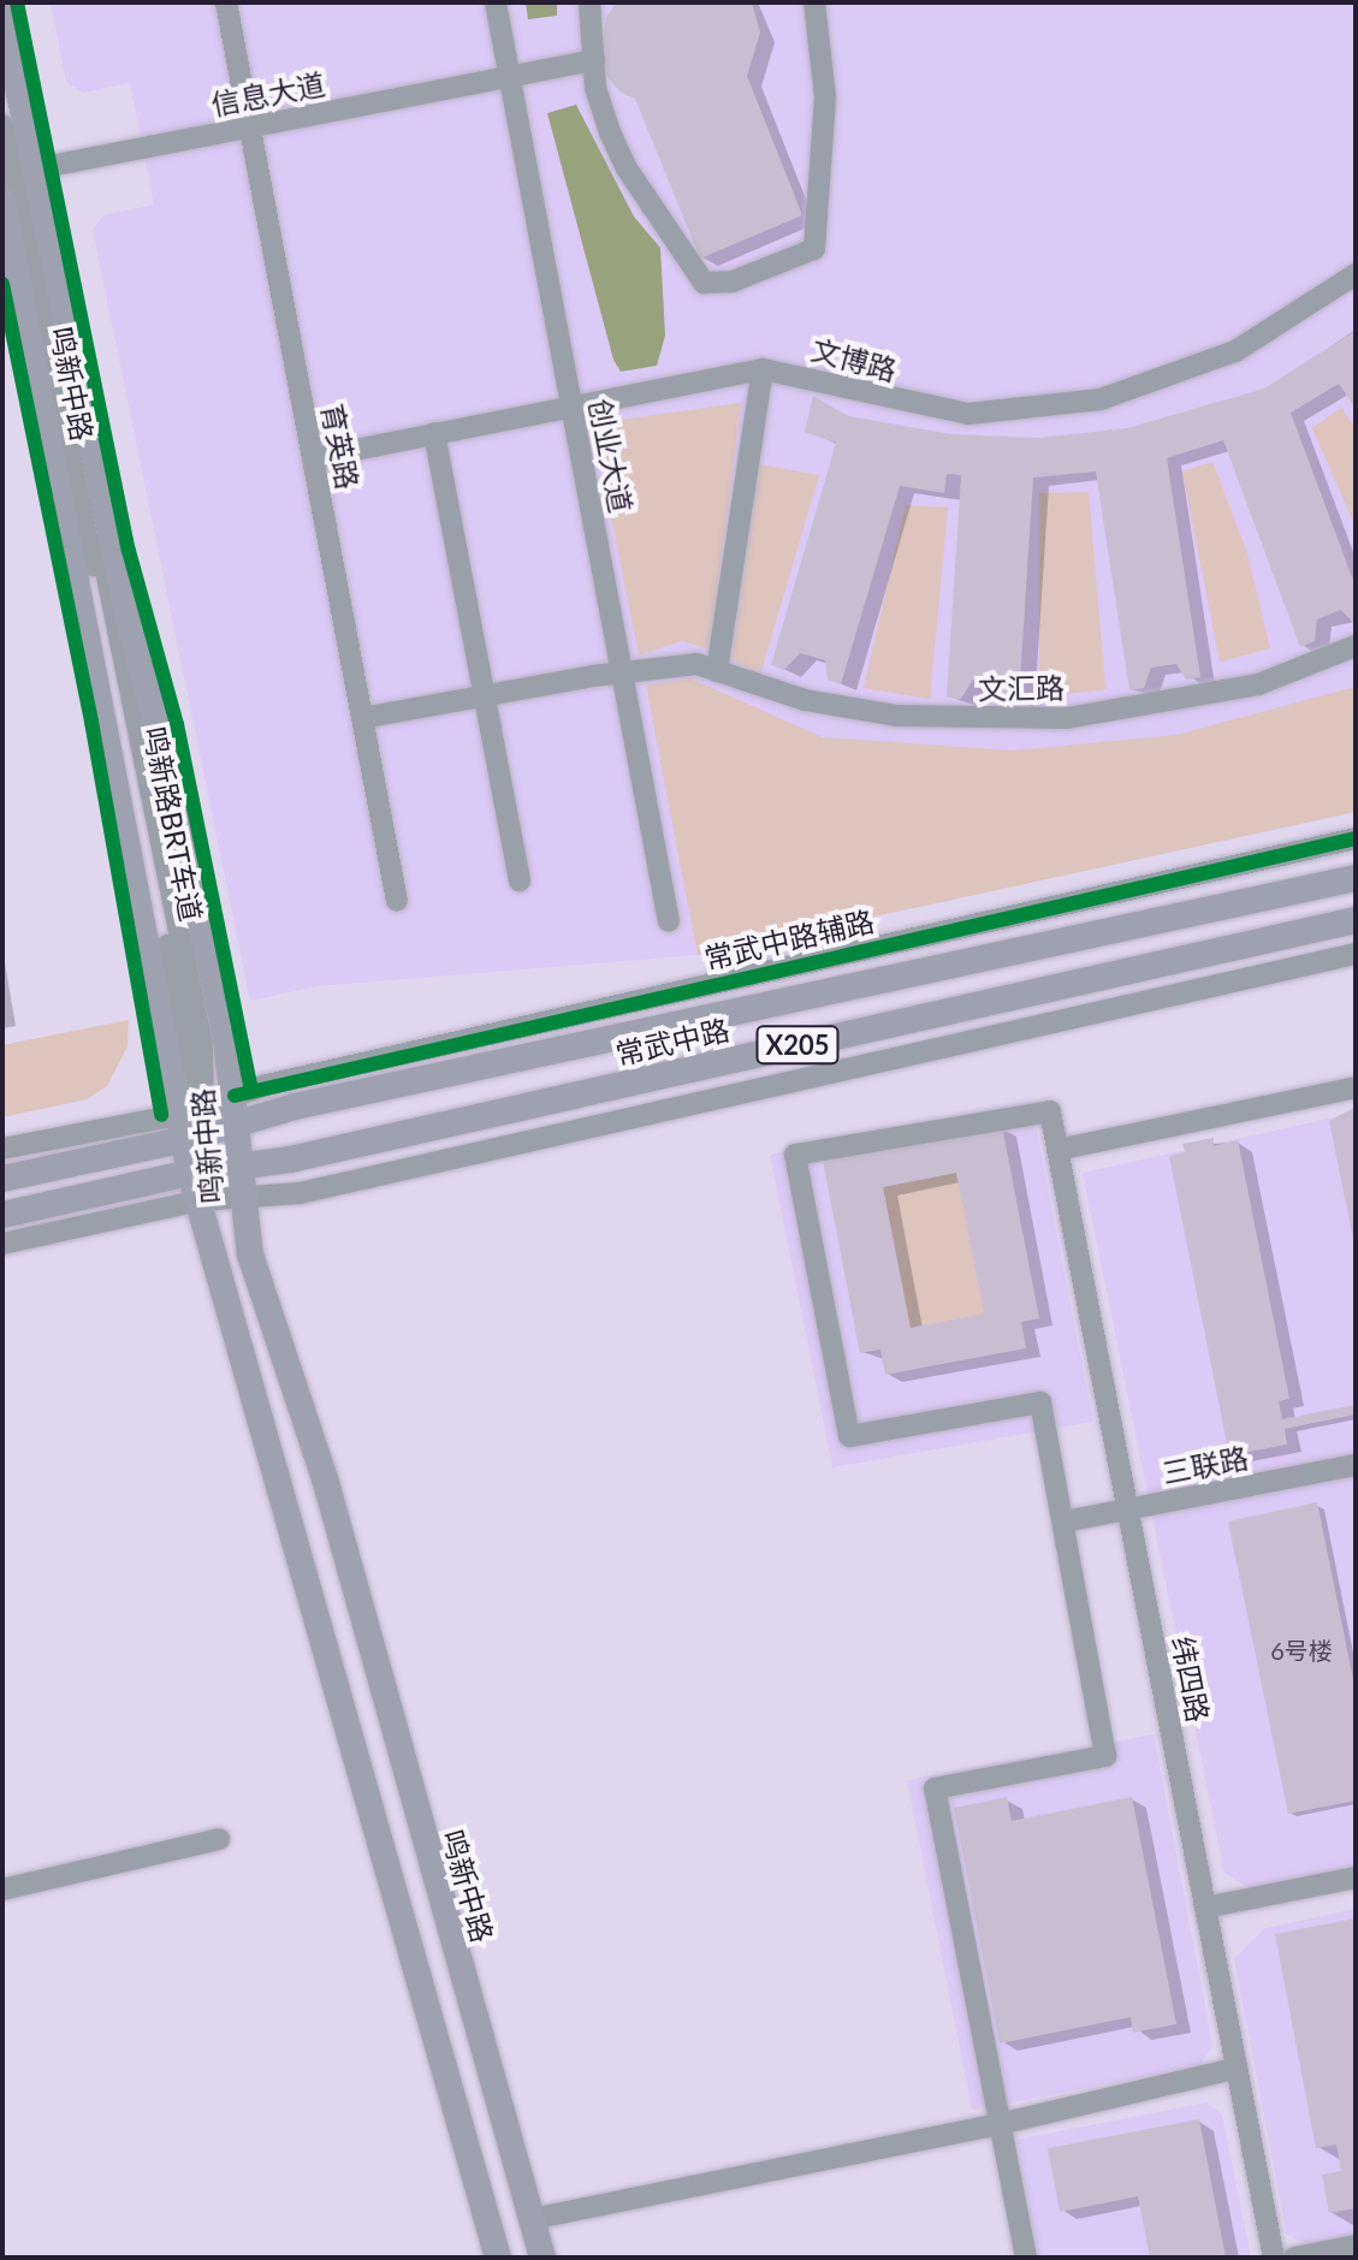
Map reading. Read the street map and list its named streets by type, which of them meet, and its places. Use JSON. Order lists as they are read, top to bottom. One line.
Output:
{"streets":{"main road":["鸣新中路","常武中路","X205"],"street":["信息大道","文博路","育英路","创业大道","文汇路","鸣新路BRT车道","常武中路辅路","三联路","纬四路"]},"crossings":[["信息大道","鸣新中路"],["信息大道","育英路"],["信息大道","创业大道"],["文博路","育英路"],["文博路","创业大道"],["鸣新中路","鸣新路BRT车道"],["鸣新中路","常武中路辅路"],["鸣新中路","常武中路"],["育英路","文汇路"],["创业大道","文汇路"],["鸣新路BRT车道","常武中路"],["常武中路辅路","常武中路"],["三联路","纬四路"]],"house_numbers":["6号楼"]}
